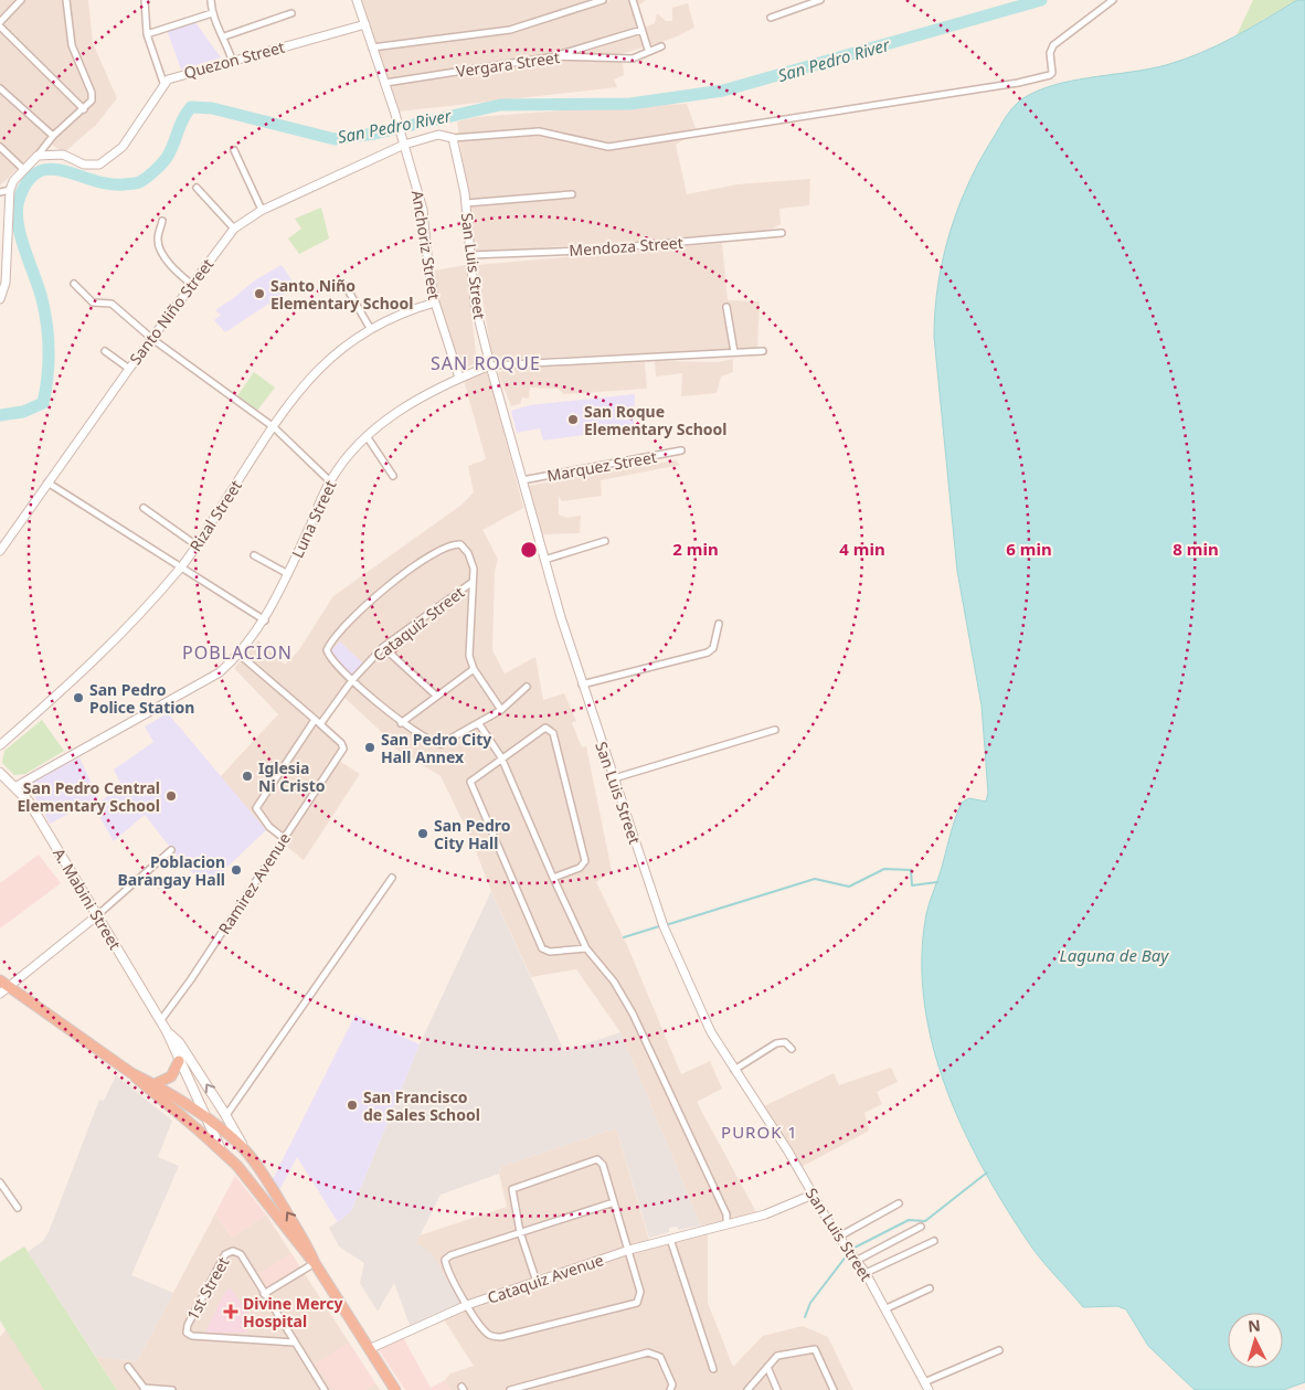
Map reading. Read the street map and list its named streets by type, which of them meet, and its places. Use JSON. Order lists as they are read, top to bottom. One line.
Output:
{"streets":{"main road":["A. Mabini Street"],"street":["Quezon Street","Vergara Street","Anchoriz Street","Mendoza Street","San Luis Street","Santo Niño Street","Marquez Street","Rizal Street","Luna Street","Cataquiz Street","Ramirez Avenue","Cataquiz Avenue","1st Street"]},"crossings":[["Quezon Street","Anchoriz Street"],["Vergara Street","Anchoriz Street"],["Anchoriz Street","Santo Niño Street"],["Anchoriz Street","Rizal Street"],["Anchoriz Street","Luna Street"],["Mendoza Street","San Luis Street"],["San Luis Street","Santo Niño Street"],["San Luis Street","Marquez Street"],["San Luis Street","Luna Street"],["San Luis Street","Cataquiz Avenue"],["Luna Street","A. Mabini Street"],["Cataquiz Street","Ramirez Avenue"],["Ramirez Avenue","A. Mabini Street"]],"districts":["SAN ROQUE","POBLACION","PUROK 1"],"water":["San Pedro River","Laguna de Bay"],"places":{"other":["Santo Niño Elementary School","San Roque Elementary School","San Pedro Police Station","San Pedro City Hall Annex","Iglesia Ni Cristo","San Pedro Central Elementary School","San Pedro City Hall","Poblacion Barangay Hall","San Francisco de Sales School"],"health":["Divine Mercy Hospital"]},"north":"top","rings":["2 min","4 min","6 min","8 min"]}
